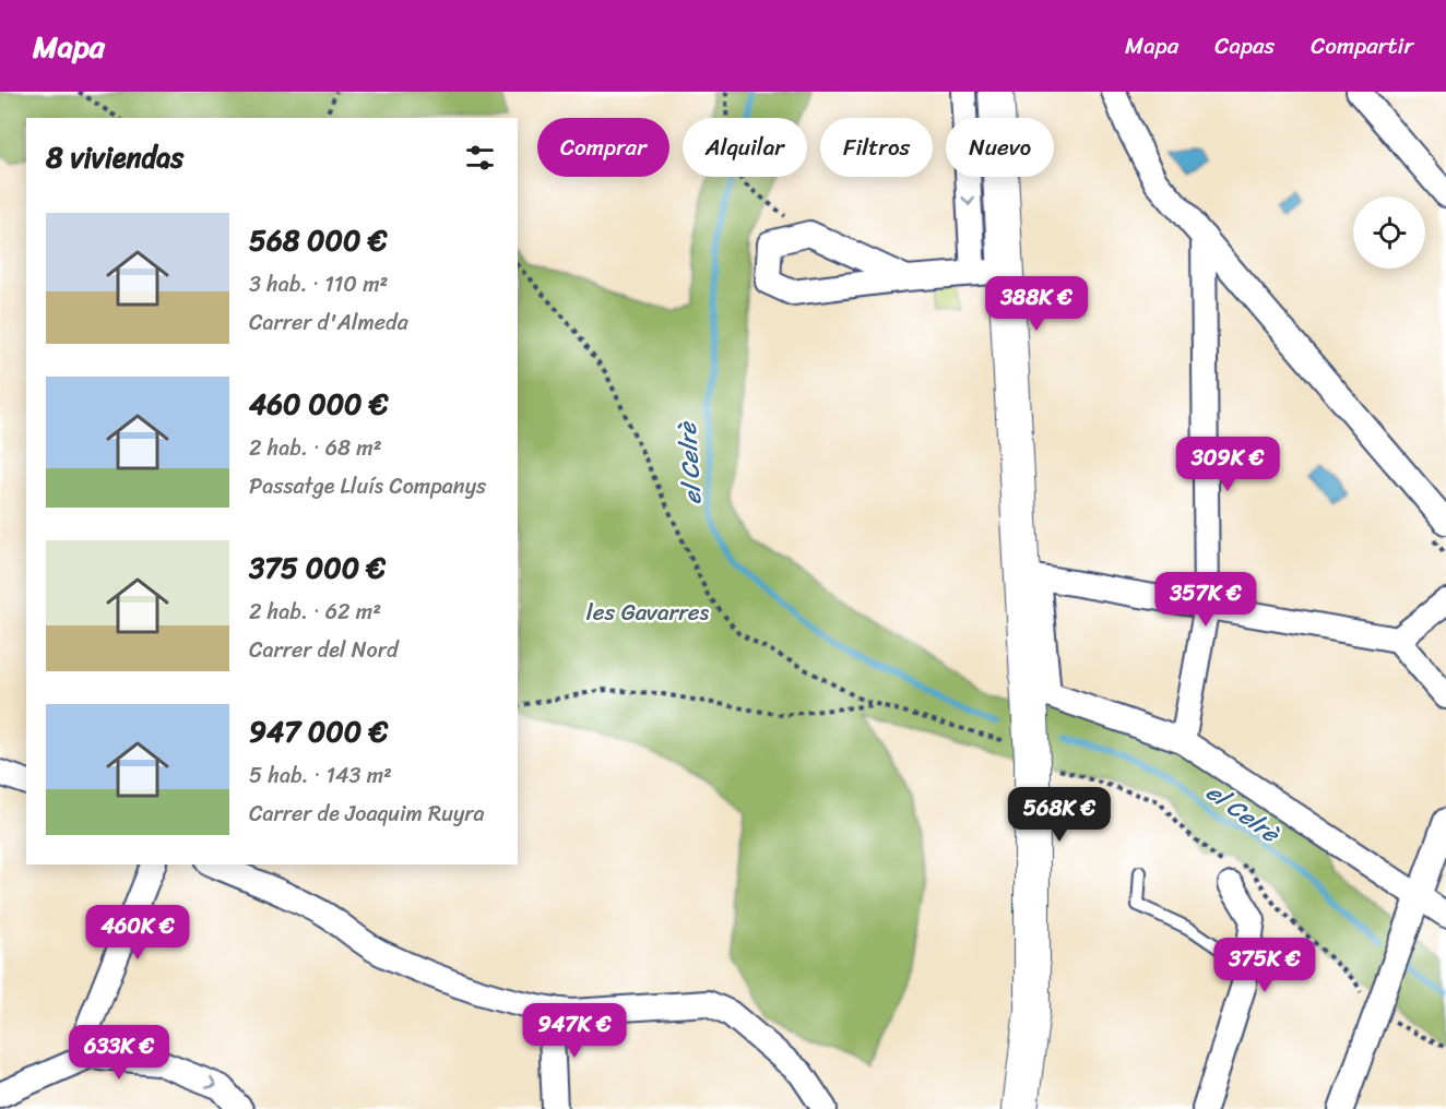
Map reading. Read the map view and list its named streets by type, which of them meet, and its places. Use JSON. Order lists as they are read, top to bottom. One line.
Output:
{"water":["el Celrè"],"parks":["les Gavarres"],"page":{"header":"Mapa","nav":["Mapa","Capas","Compartir"],"chip":["Comprar","Alquilar","Filtros","Nuevo"],"heading":"8 viviendas","list":[{"name":"568 000 €","note":"3 hab. · 110 m² · Carrer d'Almeda"},{"name":"460 000 €","note":"2 hab. · 68 m² · Passatge Lluís Companys"},{"name":"375 000 €","note":"2 hab. · 62 m² · Carrer del Nord"},{"name":"947 000 €","note":"5 hab. · 143 m² · Carrer de Joaquim Ruyra"}],"price":["388K €","309K €","357K €","568K €","460K €","375K €","947K €","633K €"]}}
